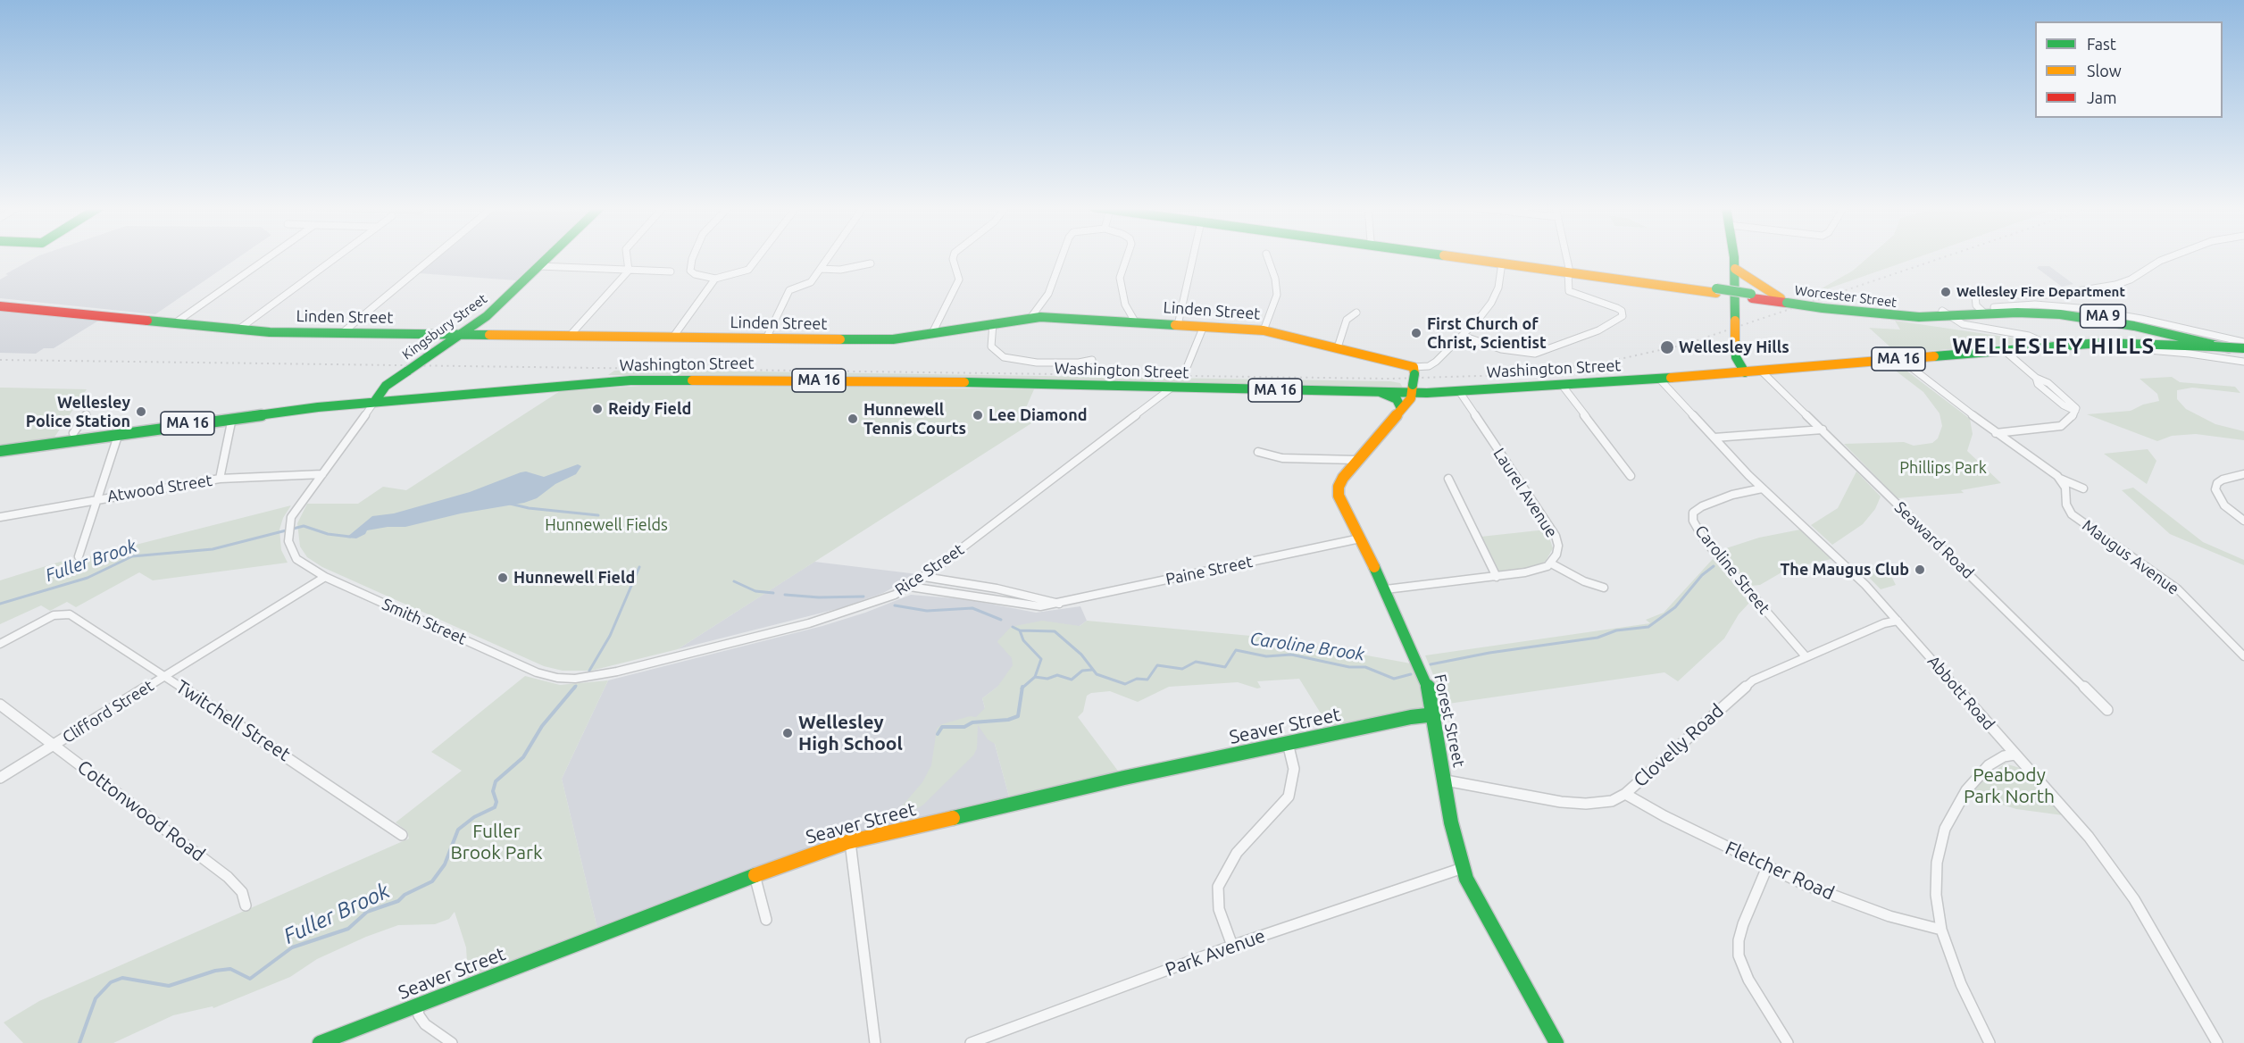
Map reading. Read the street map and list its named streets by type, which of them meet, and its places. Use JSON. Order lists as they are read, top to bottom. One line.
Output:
{"streets":{"main road":["Worcester Street","Linden Street","MA 9","Kingsbury Street","MA 16","Washington Street","Forest Street","Seaver Street"],"street":["Atwood Street","Laurel Avenue","Seaward Road","Maugus Avenue","Rice Street","Caroline Street","Paine Street","Smith Street","Abbott Road","Clifford Street","Twitchell Street","Clovelly Road","Cottonwood Road","Fletcher Road","Park Avenue"]},"crossings":[["Worcester Street","Washington Street"],["Linden Street","Kingsbury Street"],["Linden Street","Washington Street"],["Linden Street","Forest Street"],["Kingsbury Street","Washington Street"],["Washington Street","Laurel Avenue"],["Washington Street","Seaward Road"],["Washington Street","Rice Street"],["Washington Street","Abbott Road"],["Washington Street","Forest Street"],["Atwood Street","Smith Street"],["Laurel Avenue","Forest Street"],["Rice Street","Paine Street"],["Rice Street","Smith Street"],["Caroline Street","Abbott Road"],["Caroline Street","Clovelly Road"],["Paine Street","Forest Street"],["Smith Street","Clifford Street"],["Abbott Road","Clovelly Road"],["Clifford Street","Twitchell Street"],["Clifford Street","Cottonwood Road"],["Forest Street","Seaver Street"],["Forest Street","Clovelly Road"],["Forest Street","Park Avenue"],["Clovelly Road","Fletcher Road"]],"districts":["WELLESLEY HILLS"],"water":["Fuller Brook","Caroline Brook"],"parks":["Phillips Park","Hunnewell Fields","Peabody Park North","Fuller Brook Park"],"places":["Wellesley Fire Department","First Church of Christ, Scientist","Wellesley Hills","Reidy Field","Wellesley Police Station","Lee Diamond","Hunnewell Tennis Courts","The Maugus Club","Hunnewell Field","Wellesley High School"],"legend":["Fast","Slow","Jam"]}
